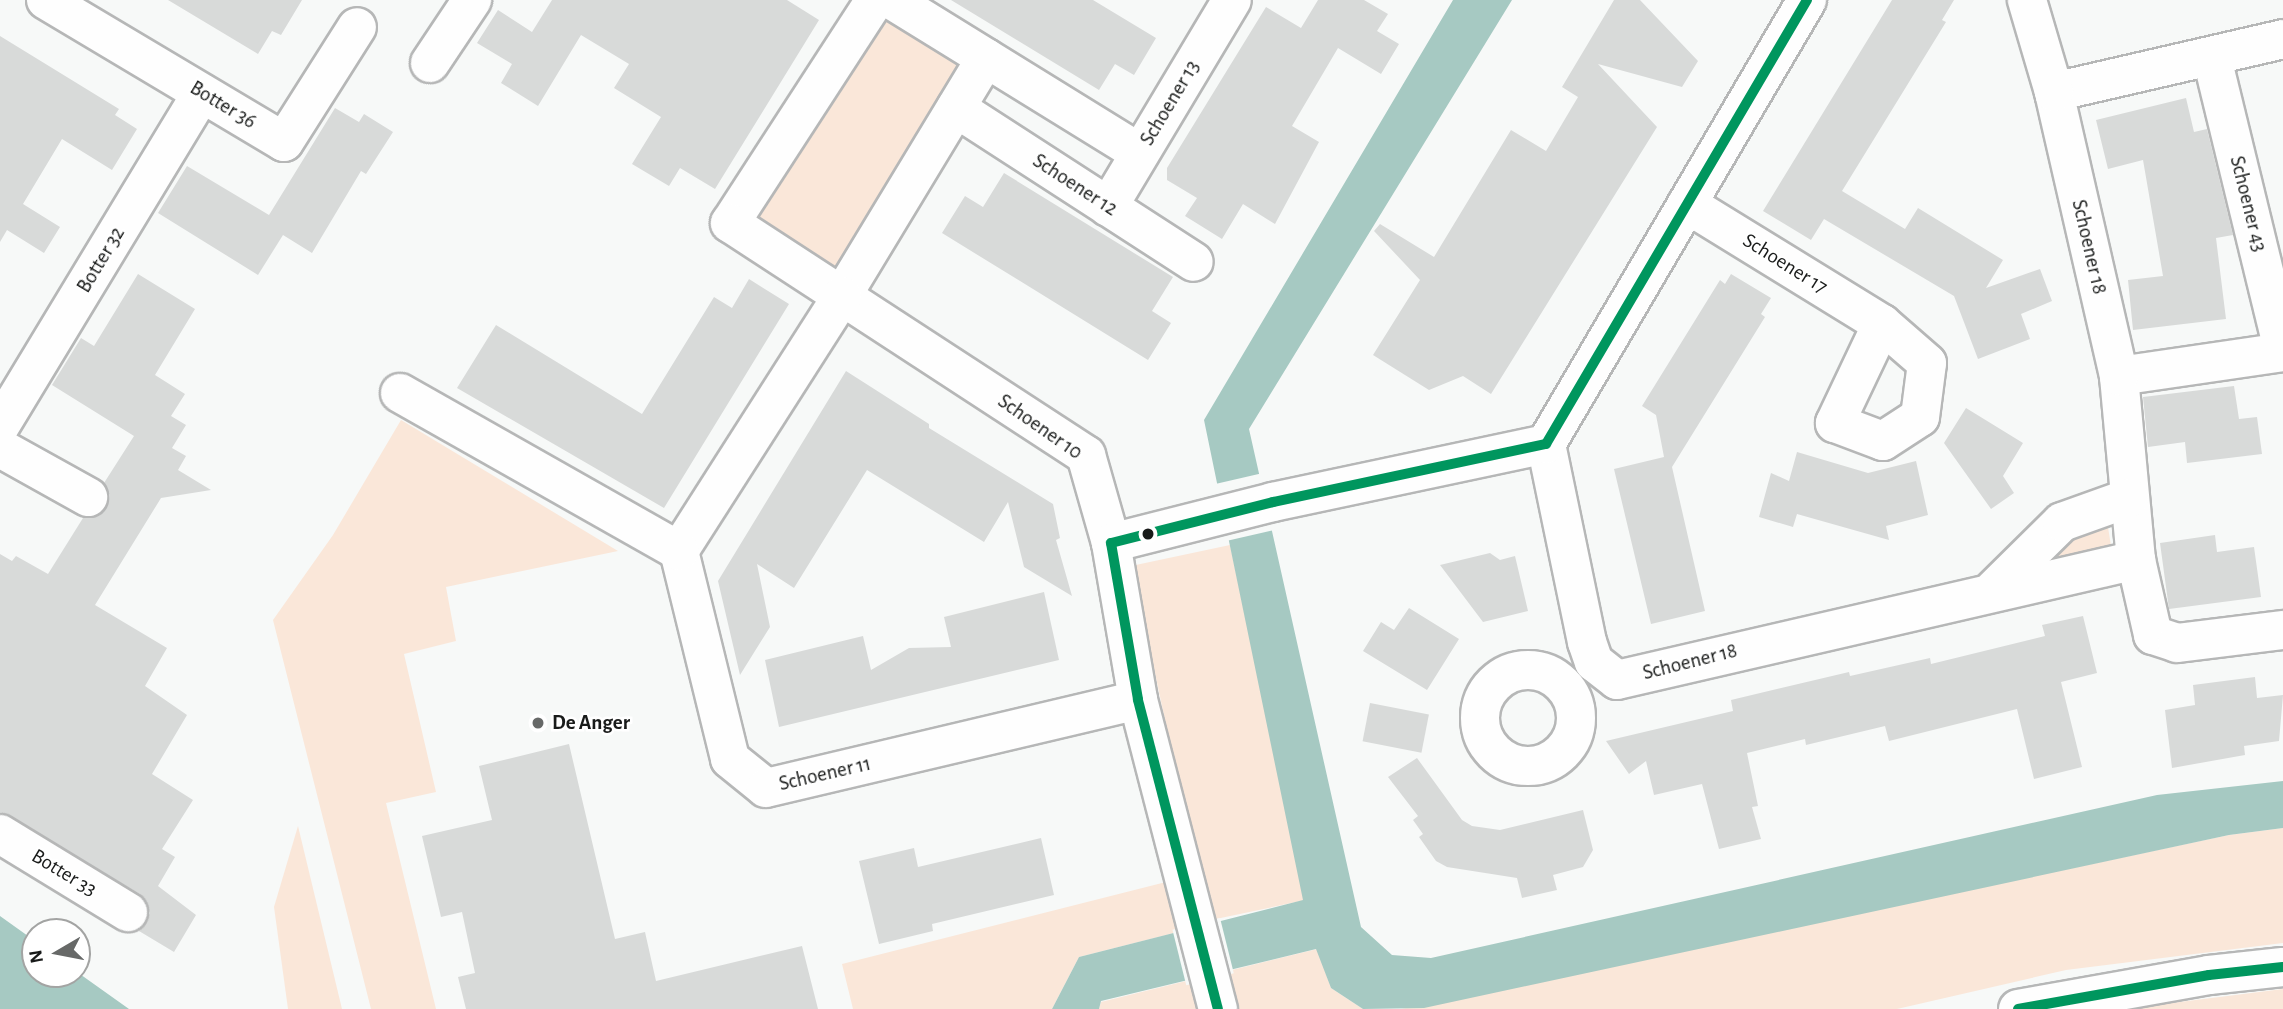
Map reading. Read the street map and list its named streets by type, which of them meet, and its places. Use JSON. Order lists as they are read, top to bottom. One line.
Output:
{"streets":{"street":["Schoener 13","Botter 36","Schoener 12","Schoener 43","Schoener 18","Botter 32","Schoener 17","Schoener 10","Schoener 11","Botter 33"]},"crossings":[["Schoener 13","Schoener 12"],["Botter 36","Botter 32"],["Schoener 43","Schoener 18"],["Schoener 10","Schoener 11"]],"places":["De Anger"],"north":"left"}
